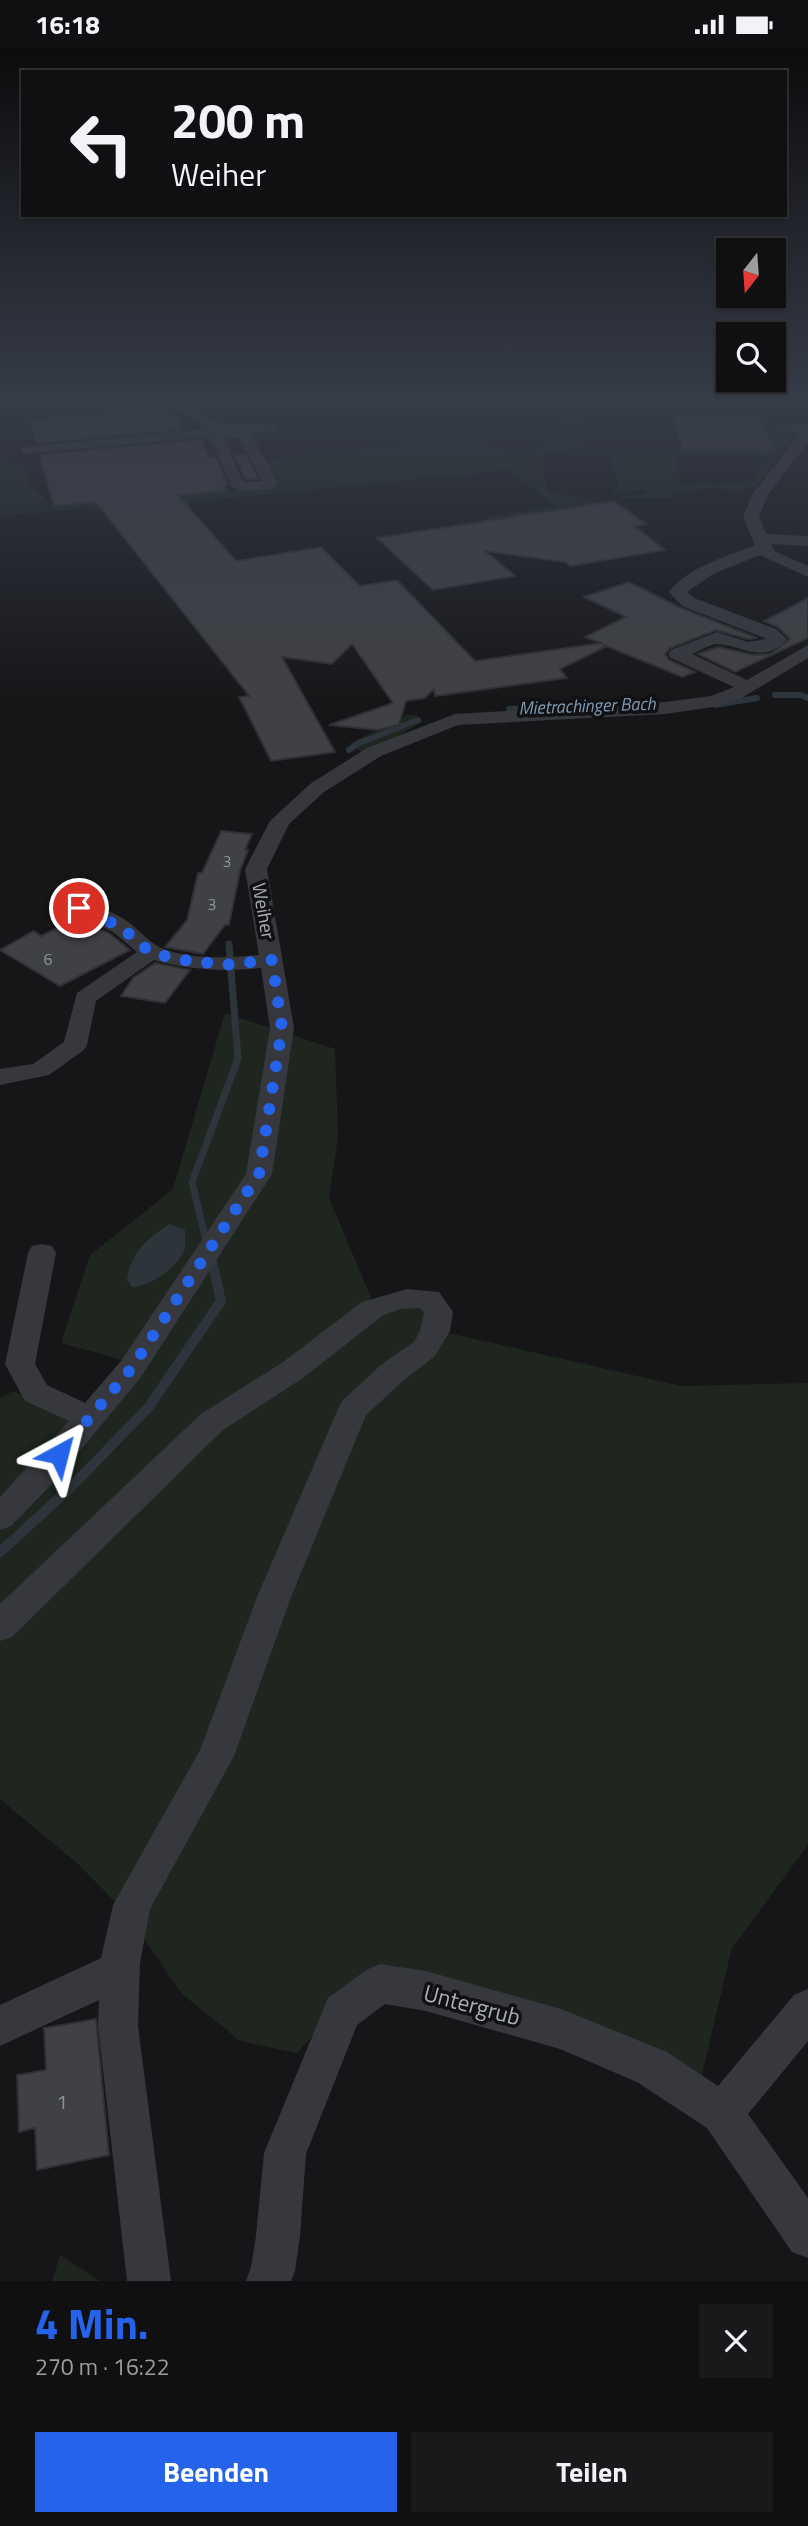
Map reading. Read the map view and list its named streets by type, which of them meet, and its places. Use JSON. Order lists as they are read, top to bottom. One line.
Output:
{"streets":{"street":["Weiher","Untergrub"]},"water":["Mietrachinger Bach"],"house_numbers":["3","3","6","1"],"north":"bottom","page":{"status":"16:18","turn":["200 m","Weiher"],"heading":["4 Min.","270 m · 16:22"],"buttons":["Beenden","Teilen"]}}
